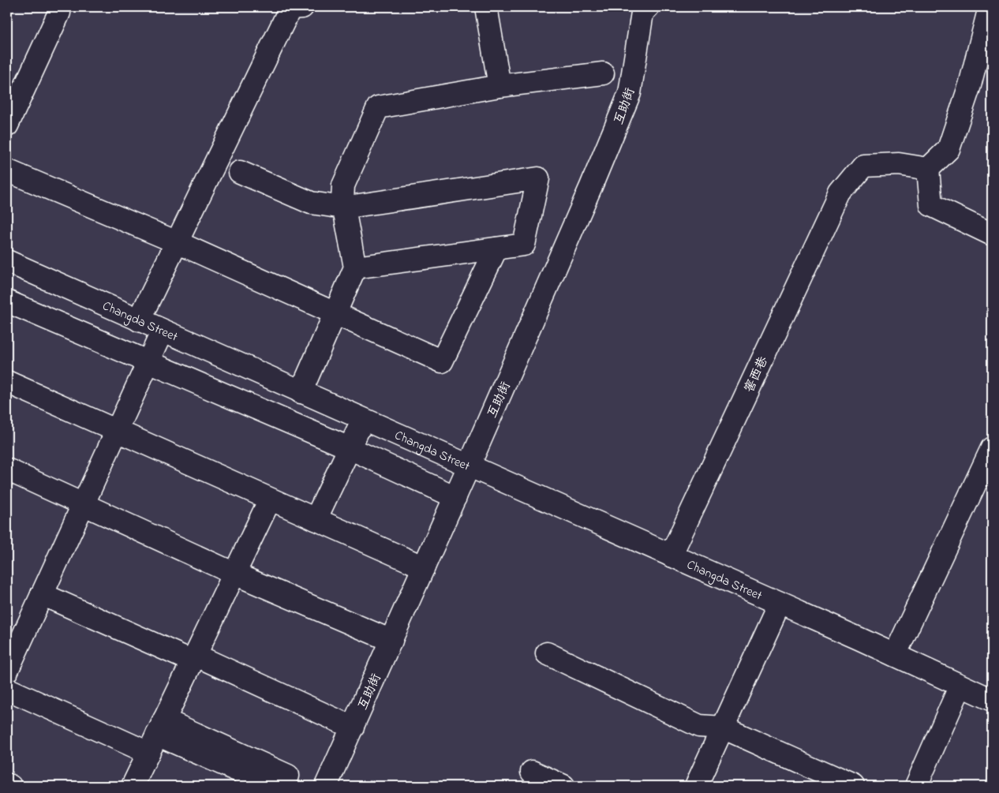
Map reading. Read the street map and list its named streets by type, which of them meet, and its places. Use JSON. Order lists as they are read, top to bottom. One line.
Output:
{"streets":{"street":["互助街","Changda Street","窖西巷"]},"crossings":[["互助街","Changda Street"],["Changda Street","窖西巷"]]}
